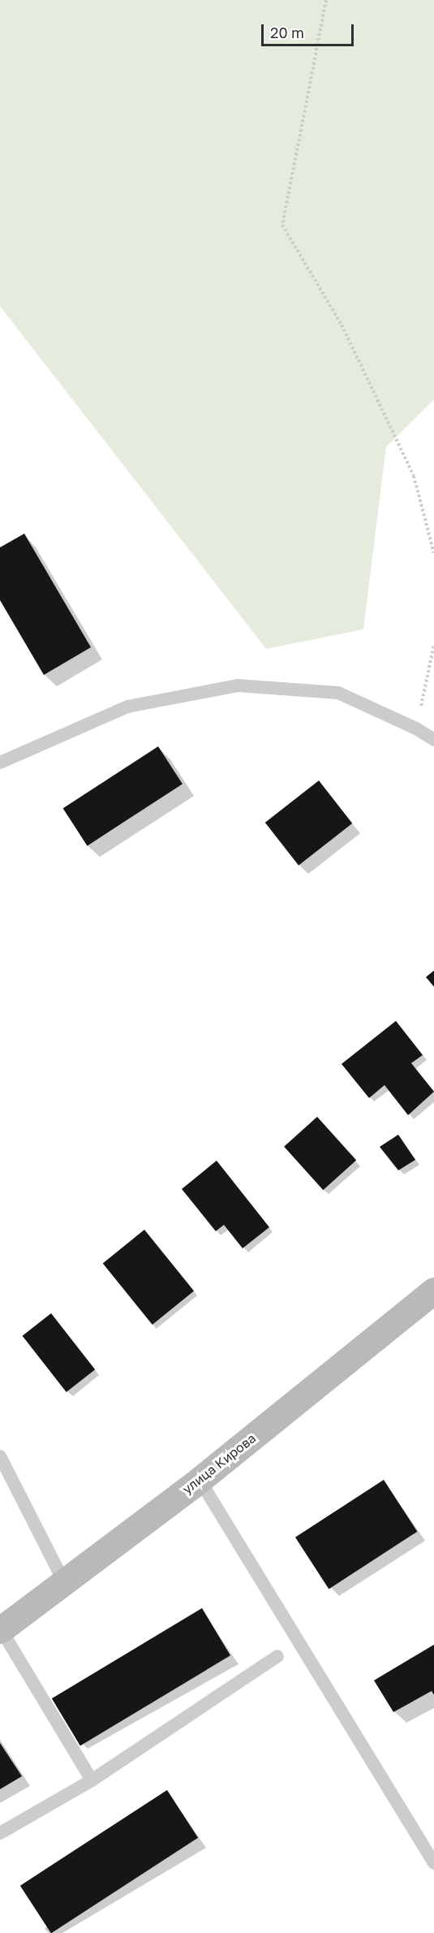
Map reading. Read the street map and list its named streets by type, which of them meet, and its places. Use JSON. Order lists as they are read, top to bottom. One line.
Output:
{"streets":{"main road":["улица Кирова"]},"scale_bar":"20 m"}
